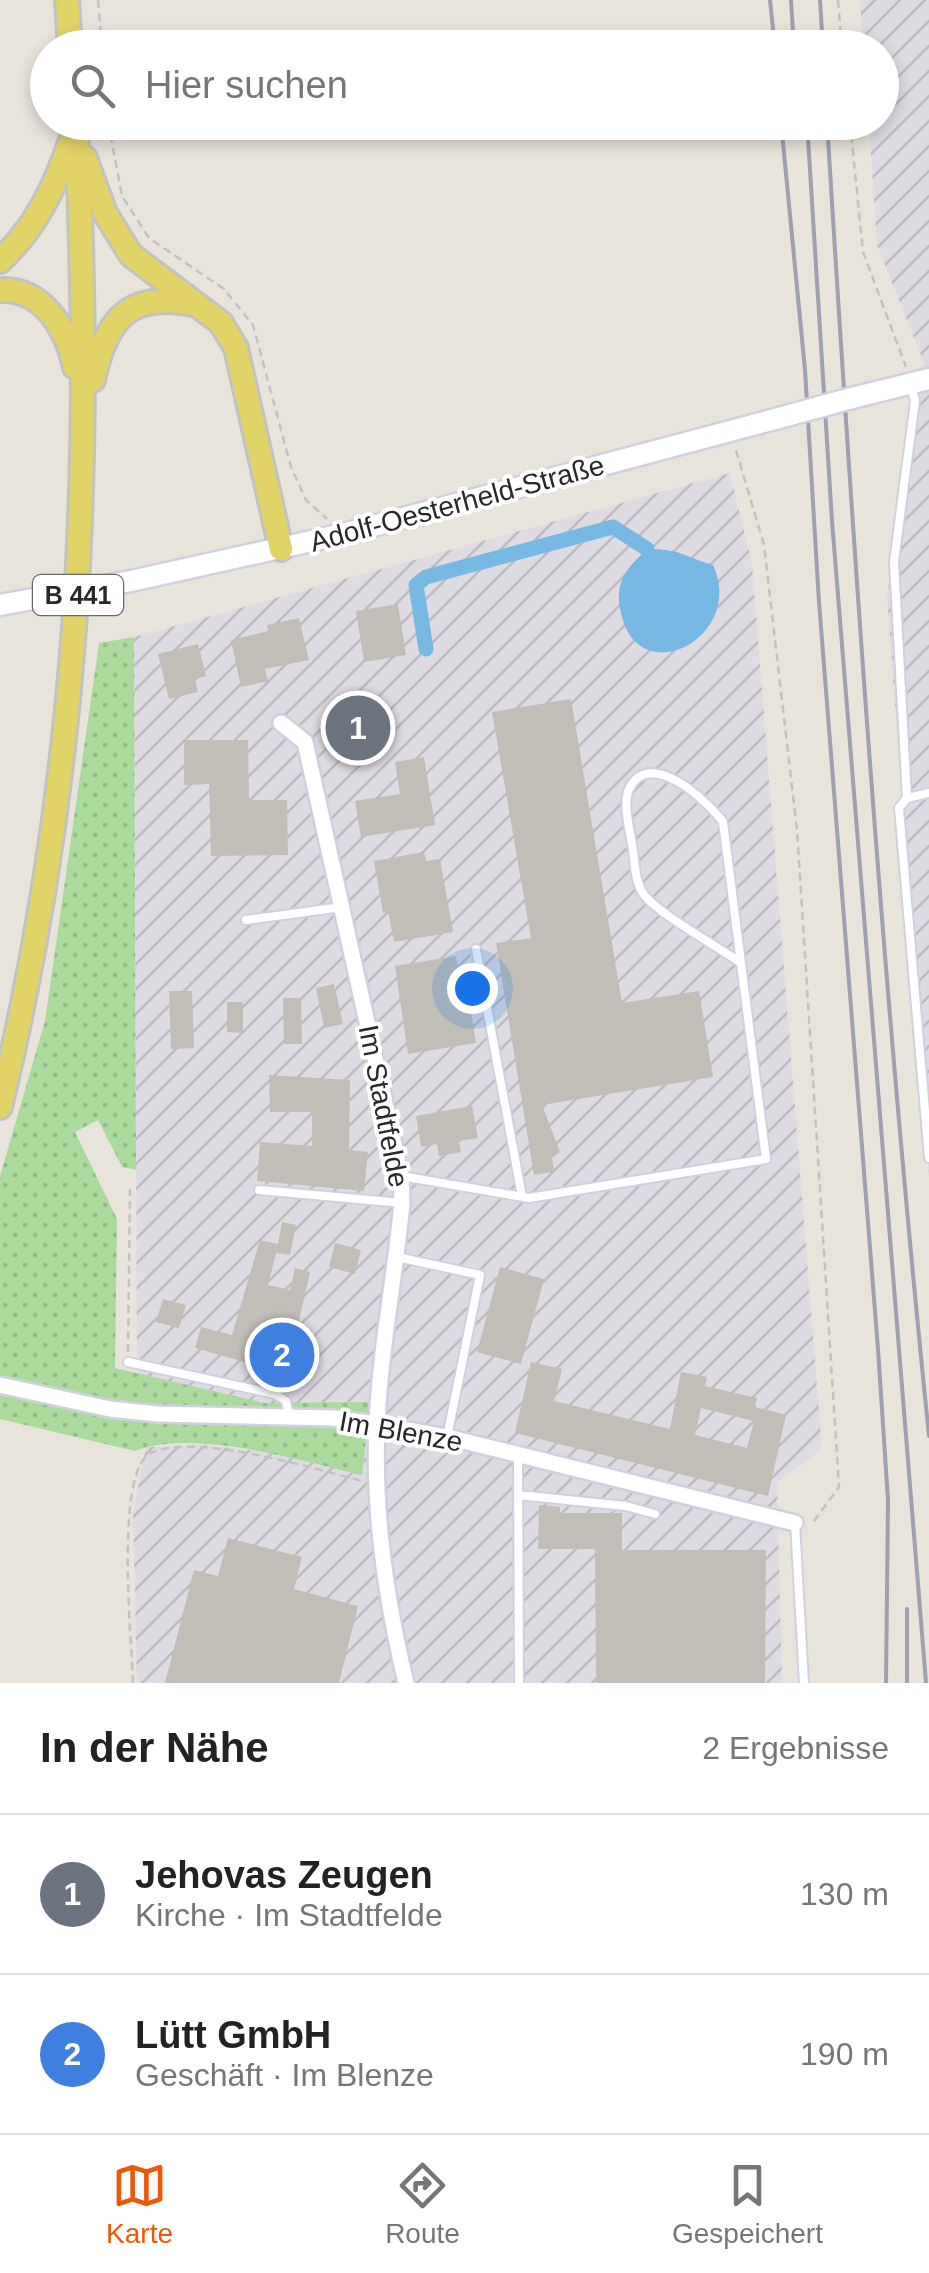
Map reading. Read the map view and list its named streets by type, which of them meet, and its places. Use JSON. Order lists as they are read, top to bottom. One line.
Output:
{"streets":{"main road":["B 441"],"street":["Adolf-Oesterheld-Straße","Im Stadtfelde","Im Blenze"]},"crossings":[["Im Stadtfelde","Im Blenze"]],"page":{"search":"Hier suchen","pins":["1","2"],"heading":["In der Nähe","2 Ergebnisse"],"list":[{"mark":"1","name":"Jehovas Zeugen","note":"Kirche · Im Stadtfelde","value":"130 m"},{"mark":"2","name":"Lütt GmbH","note":"Geschäft · Im Blenze","value":"190 m"}],"nav":["Karte","Route","Gespeichert"]}}
